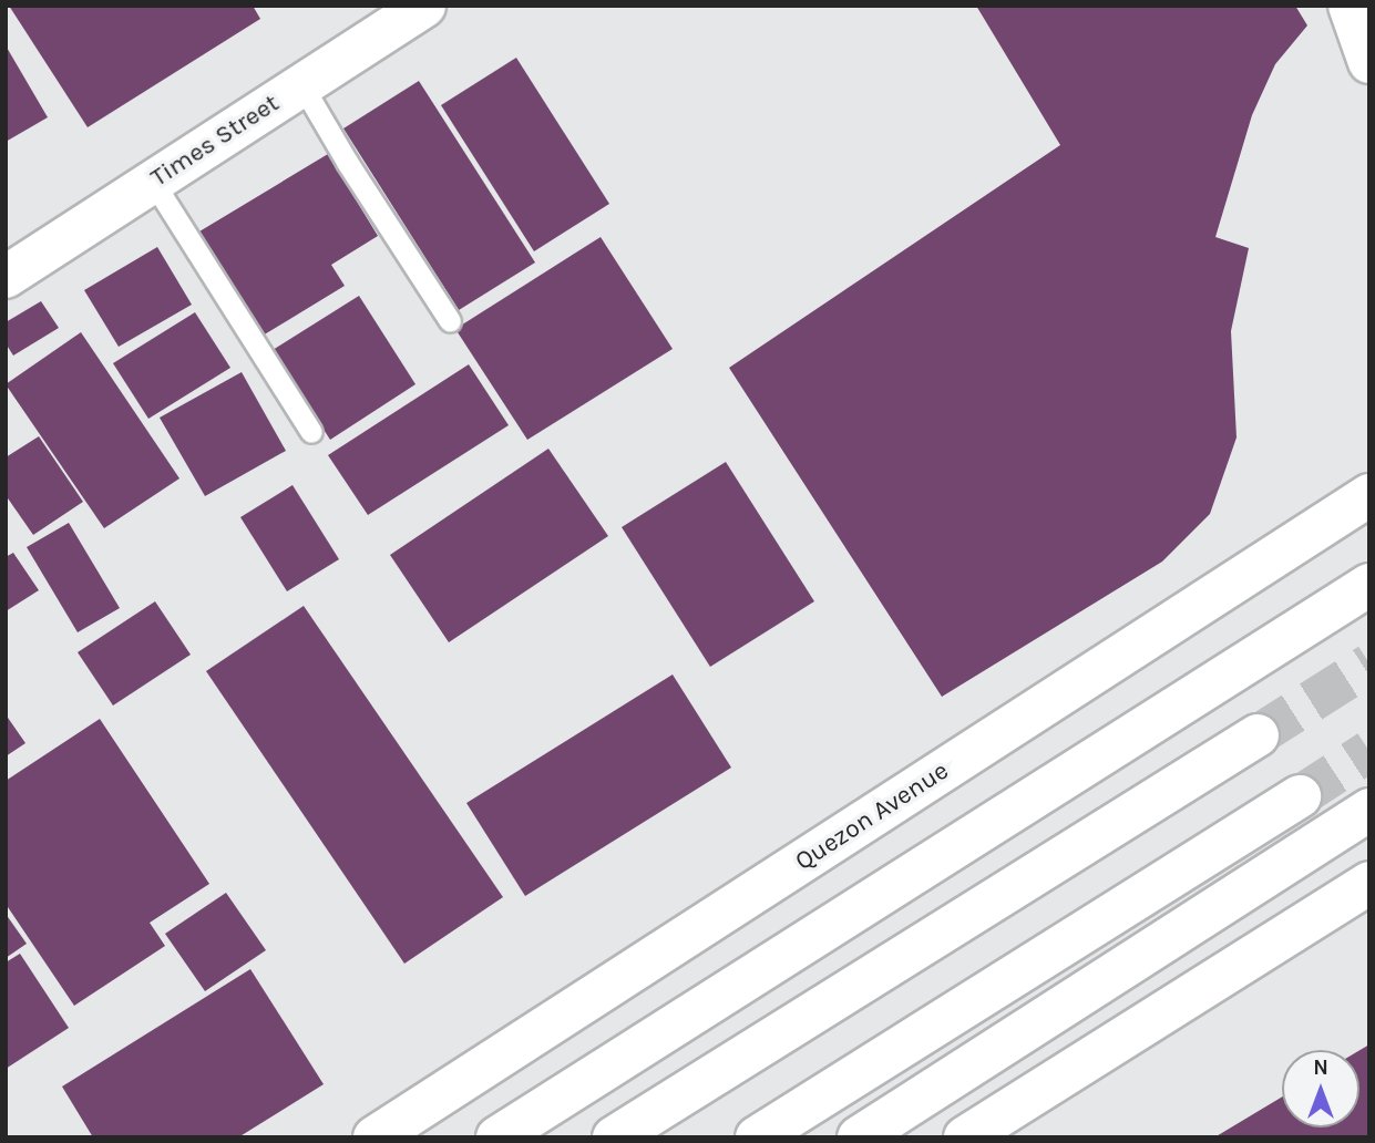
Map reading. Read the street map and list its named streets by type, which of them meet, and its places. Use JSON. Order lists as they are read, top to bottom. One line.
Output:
{"streets":{"main road":["Times Street","Quezon Avenue"]},"north":"top"}
